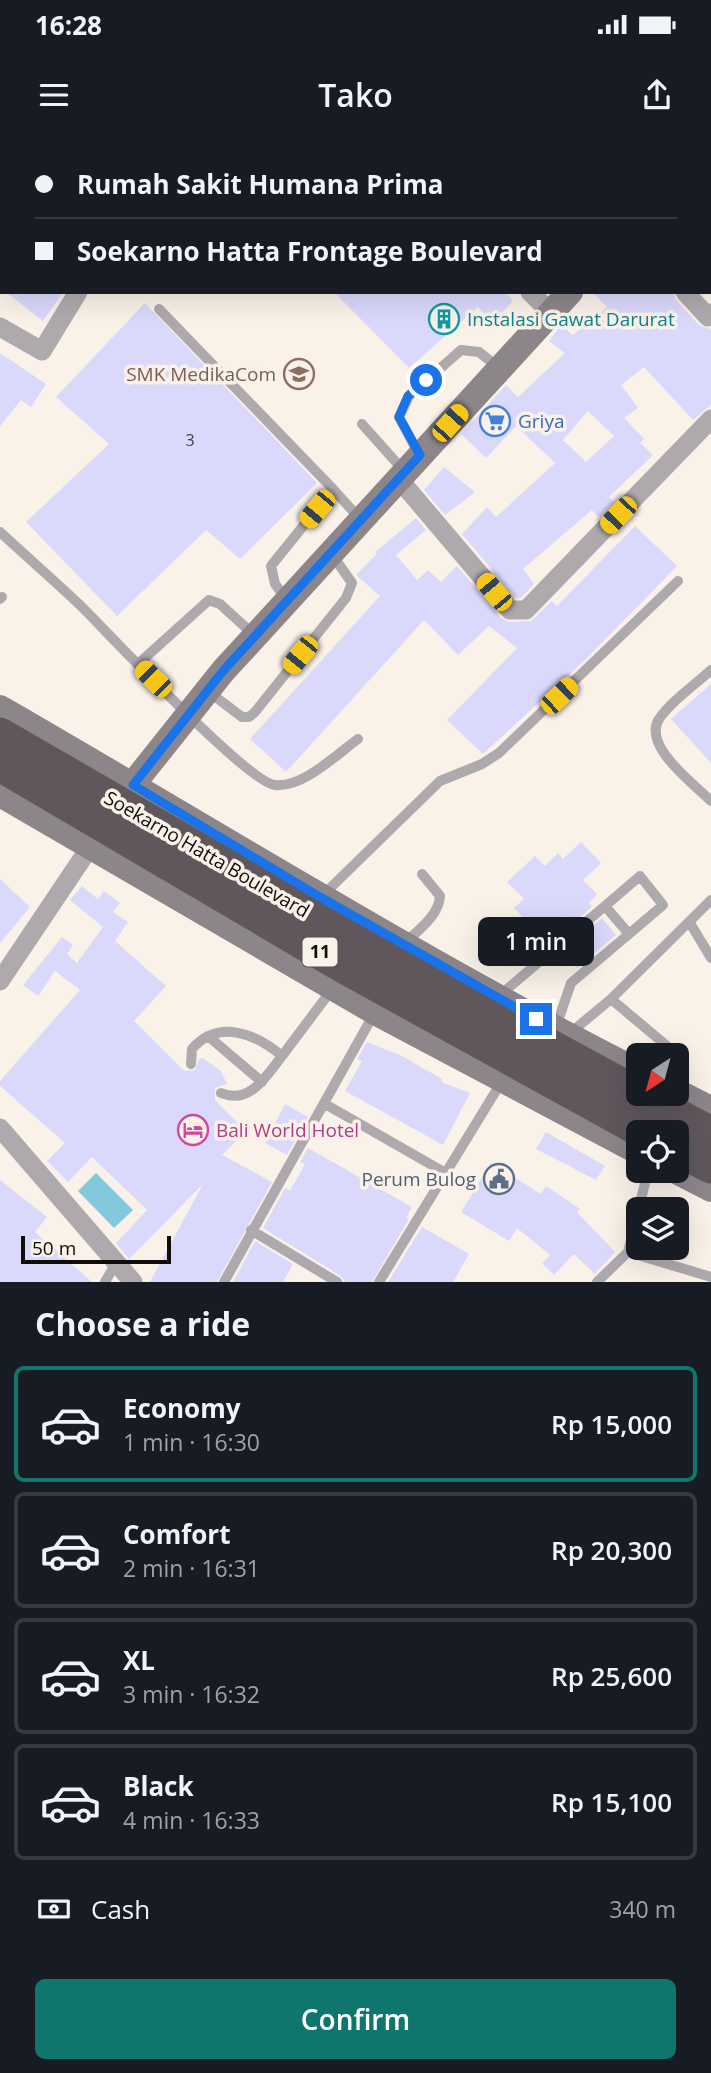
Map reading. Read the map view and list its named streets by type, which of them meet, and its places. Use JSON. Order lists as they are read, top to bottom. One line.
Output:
{"streets":{"highway":["Soekarno Hatta Boulevard","11"]},"places":{"building":["Instalasi Gawat Darurat"],"school or university":["SMK MedikaCom"],"supermarket":["Griya"],"hotel":["Bali World Hotel"],"public building":["Perum Bulog"]},"house_numbers":["3"],"scale_bar":"50 m","north":"bottom left","page":{"status":"16:28","header":"Tako","banner":["Rumah Sakit Humana Prima","Soekarno Hatta Frontage Boulevard"],"bubble":"1 min","scale":"50 m","heading":"Choose a ride","list":[{"name":"Economy","note":"1 min · 16:30","value":"Rp 15,000"},{"name":"Comfort","note":"2 min · 16:31","value":"Rp 20,300"},{"name":"XL","note":"3 min · 16:32","value":"Rp 25,600"},{"name":"Black","note":"4 min · 16:33","value":"Rp 15,100"}],"pay":["Cash","340 m"],"buttons":"Confirm"}}
